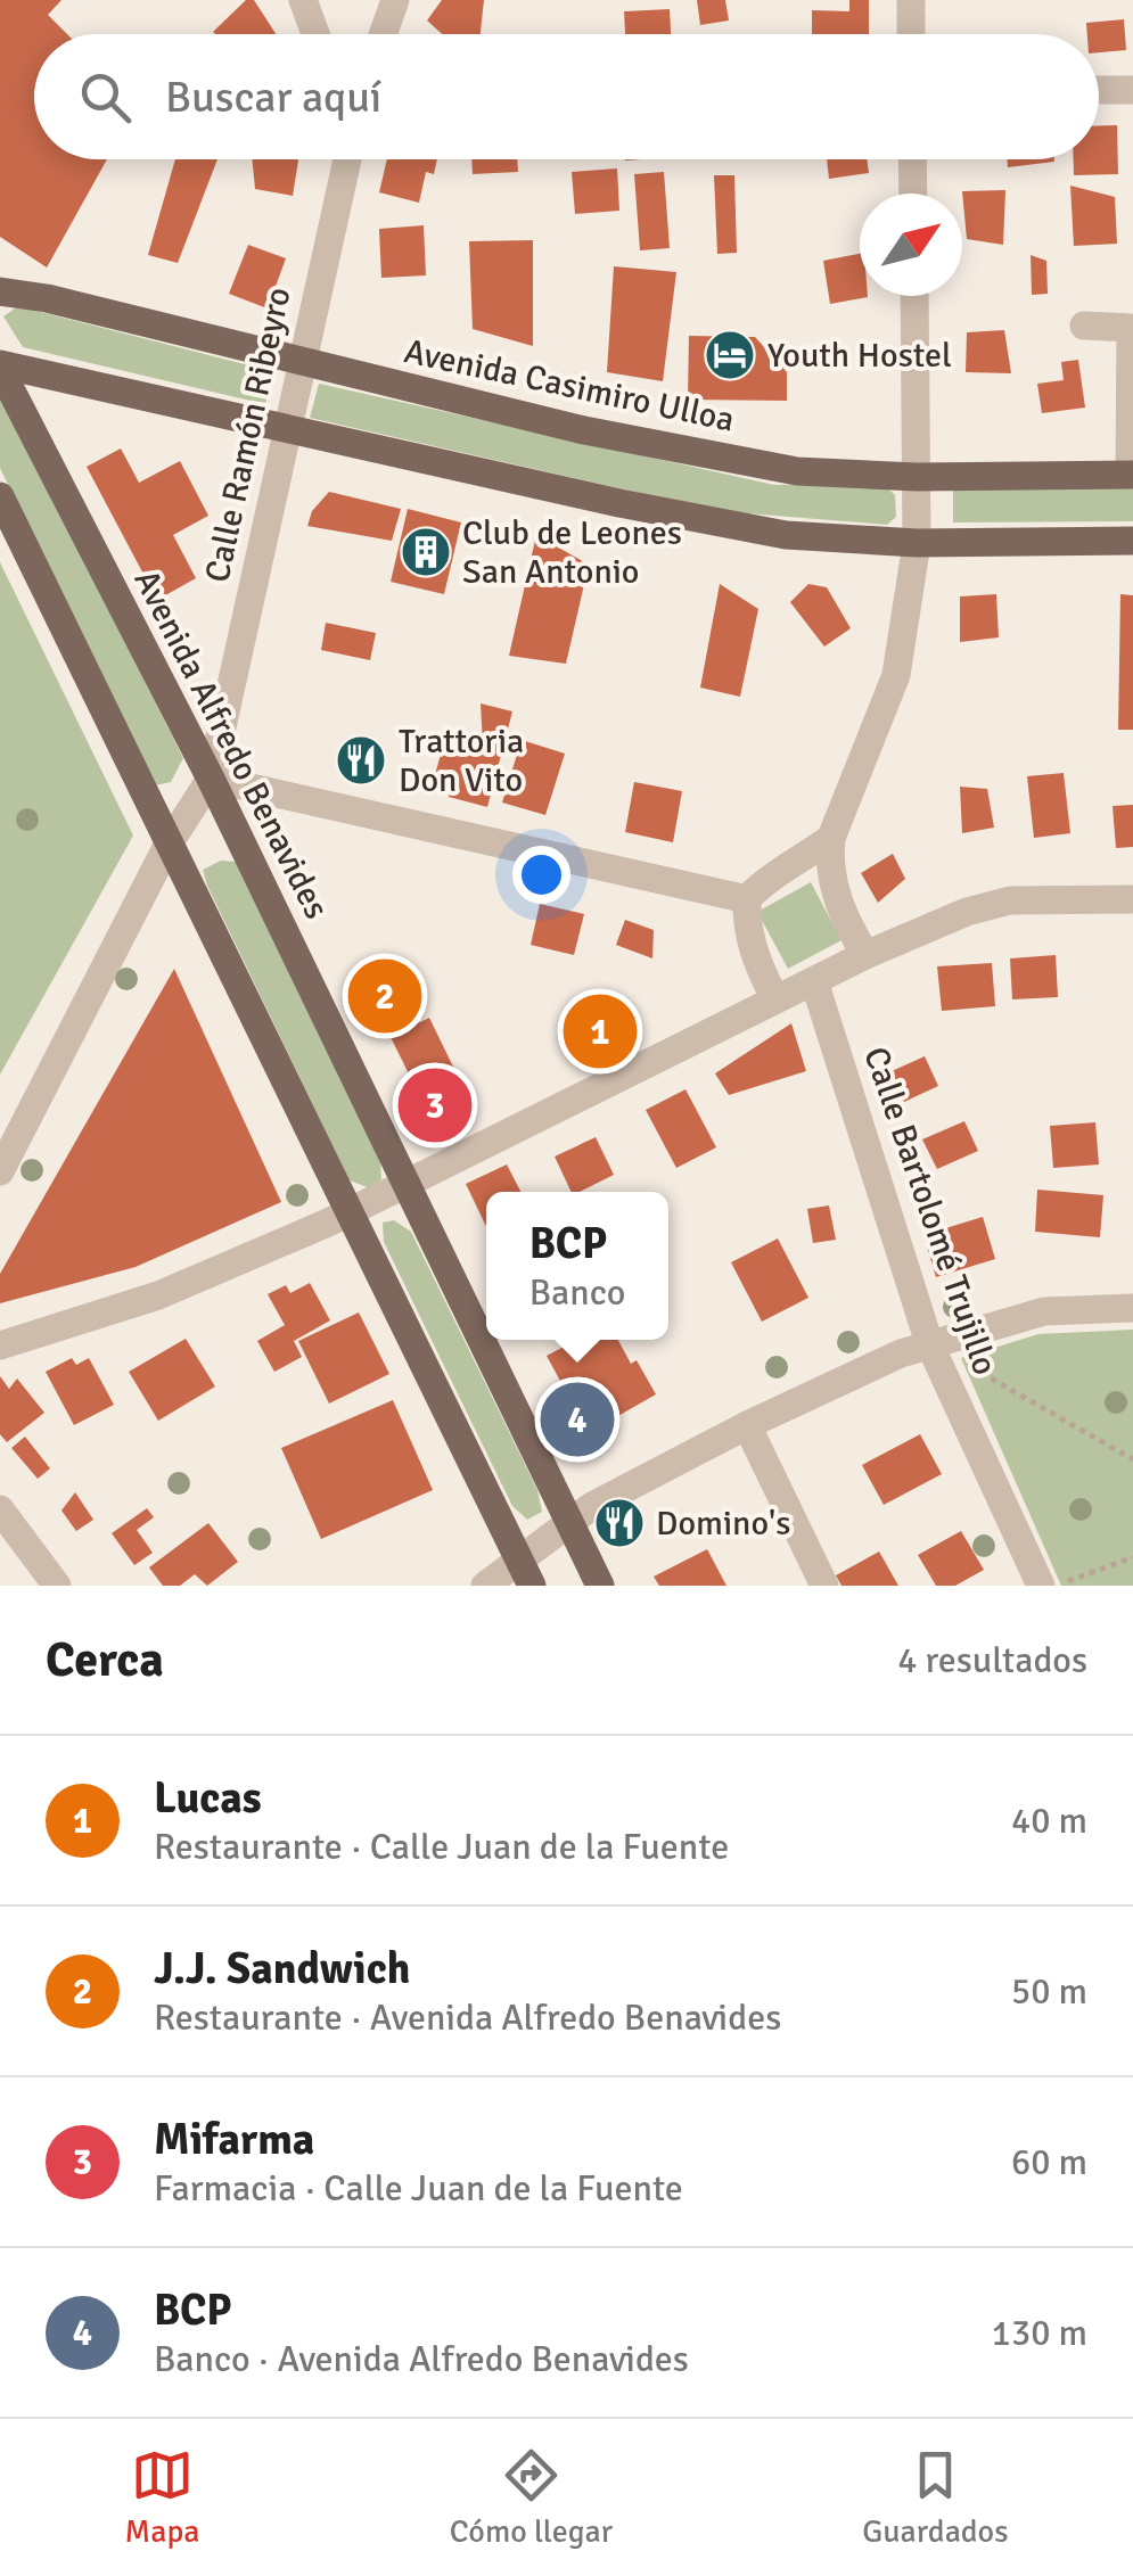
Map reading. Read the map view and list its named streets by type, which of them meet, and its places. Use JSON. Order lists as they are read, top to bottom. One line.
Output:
{"streets":{"main road":["Avenida Casimiro Ulloa","Avenida Alfredo Benavides"],"street":["Calle Ramón Ribeyro","Calle Bartolomé Trujillo"]},"crossings":[["Avenida Casimiro Ulloa","Calle Ramón Ribeyro"],["Calle Ramón Ribeyro","Avenida Alfredo Benavides"]],"places":{"hotel":["Youth Hostel"],"building":["Club de Leones San Antonio"],"restaurant":["Trattoria Don Vito","Domino's"]},"north":"top right","page":{"search":"Buscar aquí","pins":["2","1","3","4"],"popup":["BCP","Banco"],"heading":["Cerca","4 resultados"],"list":[{"mark":"1","name":"Lucas","note":"Restaurante · Calle Juan de la Fuente","value":"40 m"},{"mark":"2","name":"J.J. Sandwich","note":"Restaurante · Avenida Alfredo Benavides","value":"50 m"},{"mark":"3","name":"Mifarma","note":"Farmacia · Calle Juan de la Fuente","value":"60 m"},{"mark":"4","name":"BCP","note":"Banco · Avenida Alfredo Benavides","value":"130 m"}],"nav":["Mapa","Cómo llegar","Guardados"]}}
